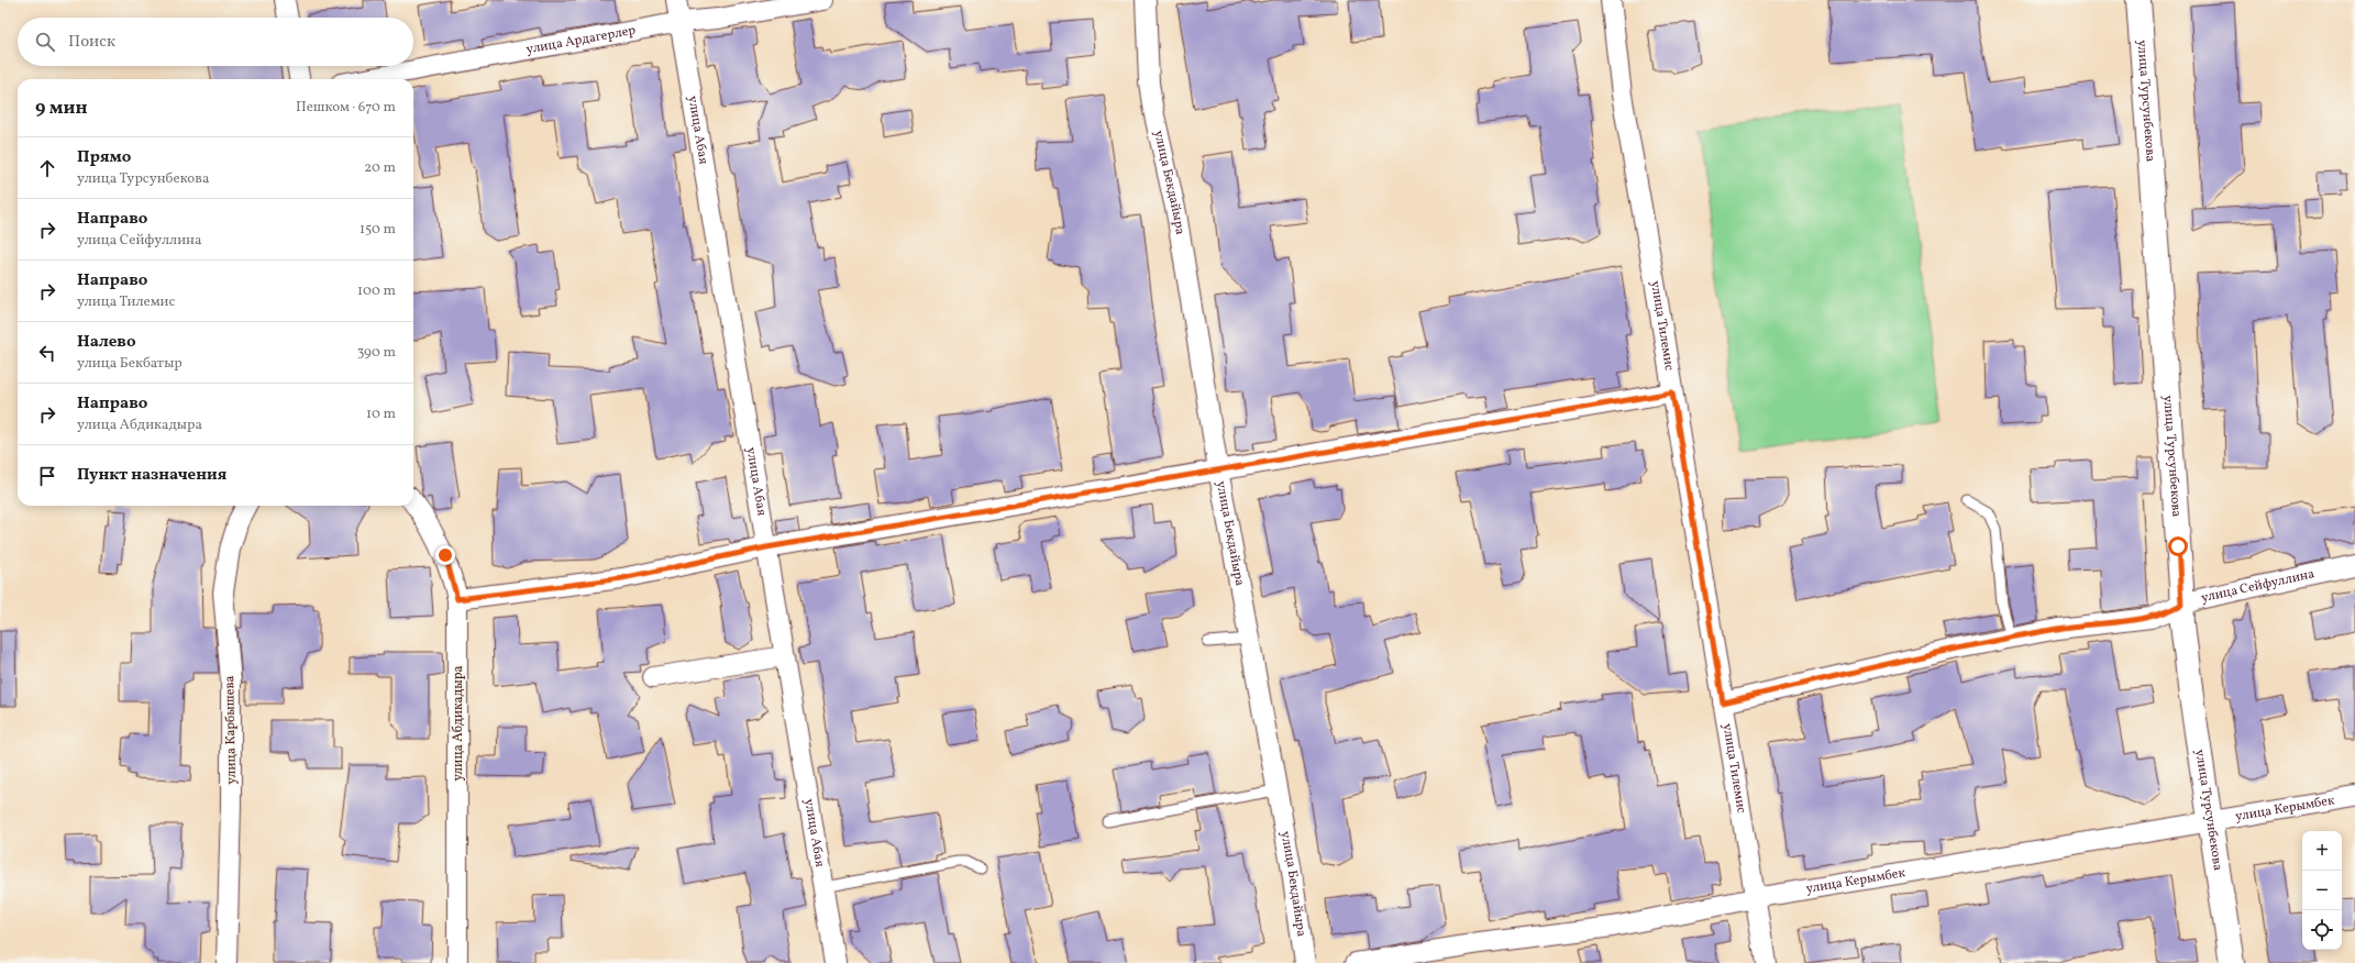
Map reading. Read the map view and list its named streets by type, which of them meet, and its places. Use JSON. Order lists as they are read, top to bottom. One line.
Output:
{"streets":{"street":["улица Ардагерлер","улица Турсунбекова","улица Абая","улица Бекдайыра","улица Тилемис","улица Сейфуллина","улица Абдикадыра","улица Карбышева","улица Керымбек"]},"crossings":[["улица Ардагерлер","улица Абая"],["улица Турсунбекова","улица Сейфуллина"],["улица Турсунбекова","улица Керымбек"],["улица Тилемис","улица Сейфуллина"],["улица Тилемис","улица Керымбек"]],"page":{"search":"Поиск","heading":["9 мин","Пешком · 670 m"],"list":[["Прямо","улица Турсунбекова","20 m"],["Направо","улица Сейфуллина","150 m"],["Направо","улица Тилемис","100 m"],["Налево","улица Бекбатыр","390 m"],["Направо","улица Абдикадыра","10 m"],"Пункт назначения"],"map_buttons":["+","−"]}}
